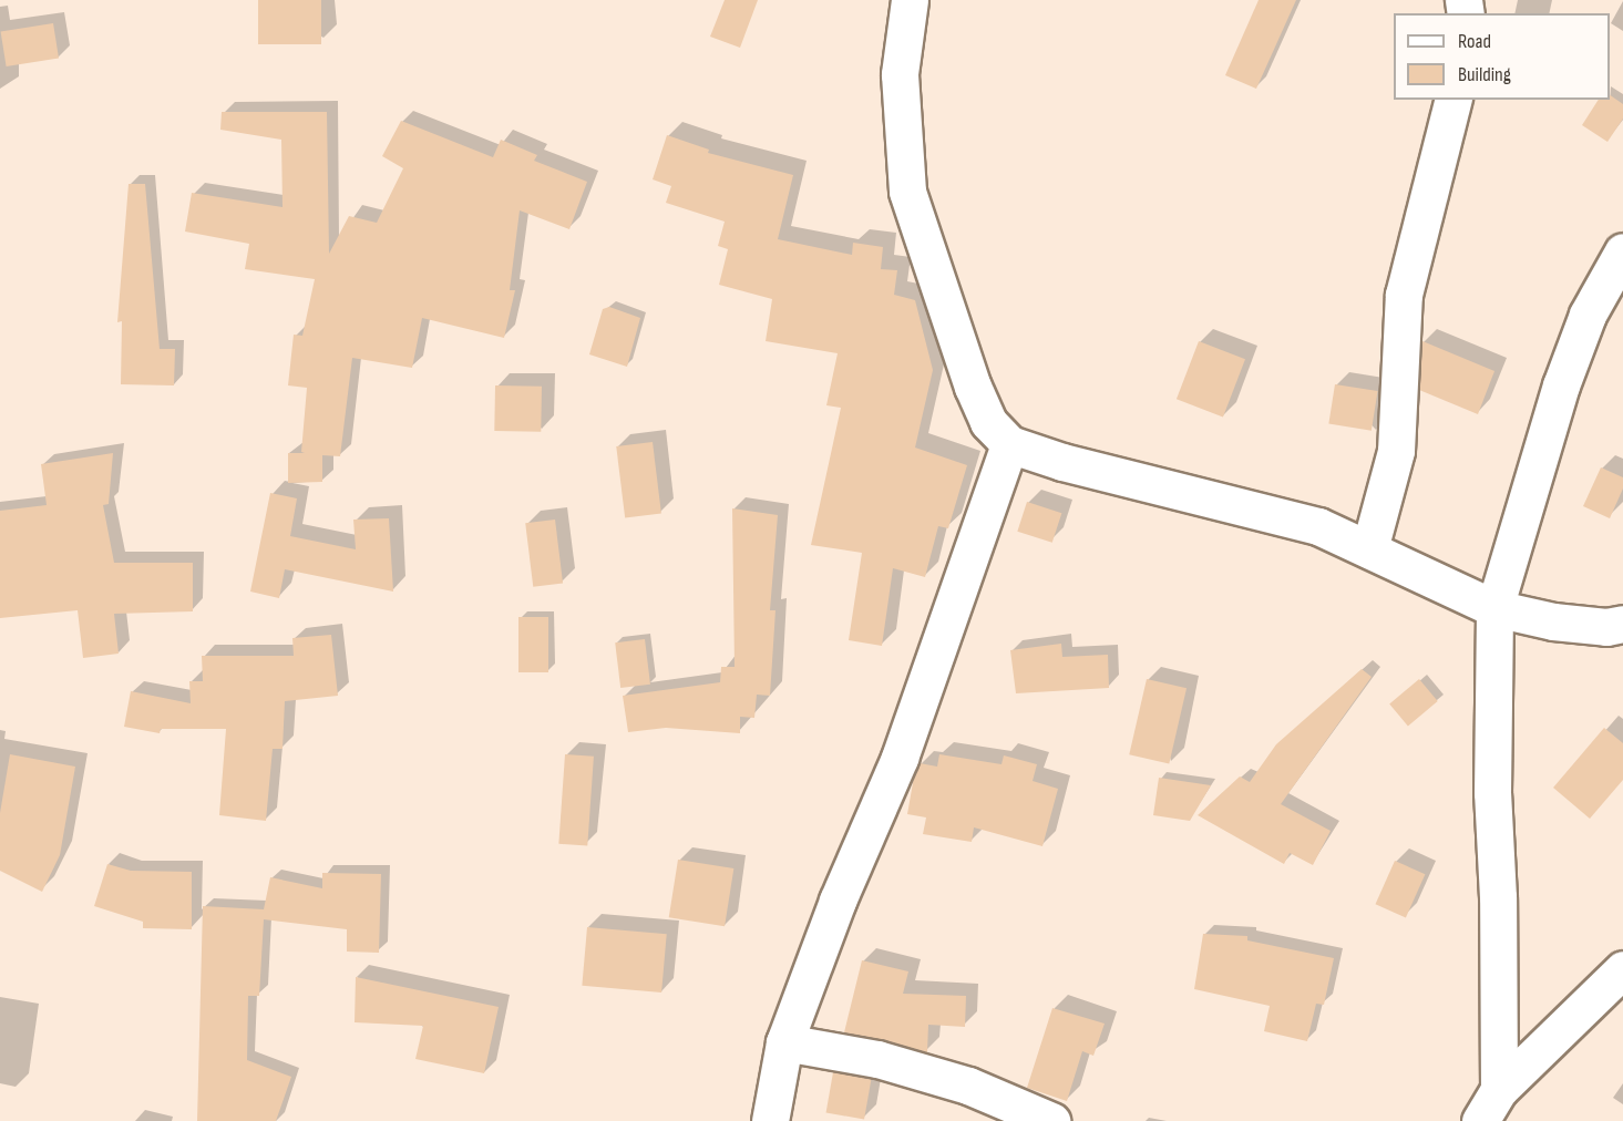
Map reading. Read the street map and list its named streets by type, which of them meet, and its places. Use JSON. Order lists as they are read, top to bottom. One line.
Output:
{"legend":["Road","Building"]}
